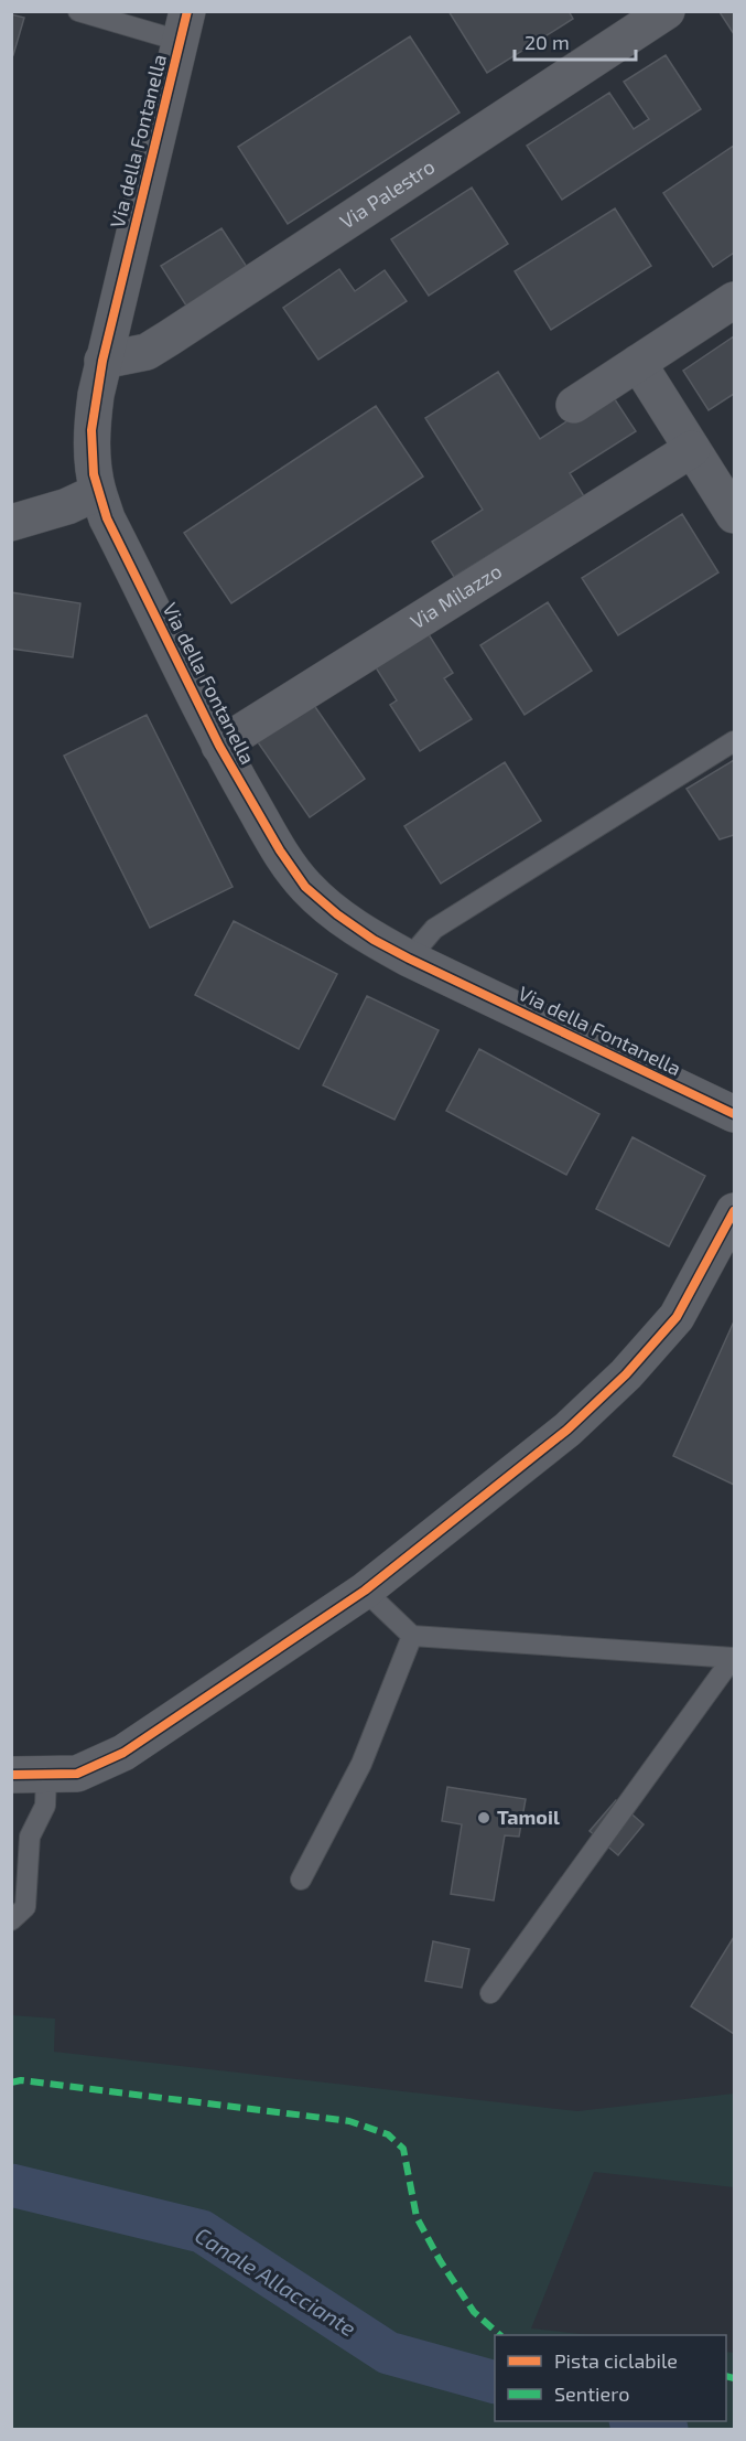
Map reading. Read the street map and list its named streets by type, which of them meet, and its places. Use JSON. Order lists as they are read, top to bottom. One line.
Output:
{"streets":{"street":["Via della Fontanella","Via Palestro","Via Milazzo"]},"crossings":[["Via della Fontanella","Via Palestro"],["Via della Fontanella","Via Milazzo"]],"water":["Canale Allacciante"],"places":["Tamoil"],"legend":["Pista ciclabile","Sentiero"],"scale_bar":"20 m"}
